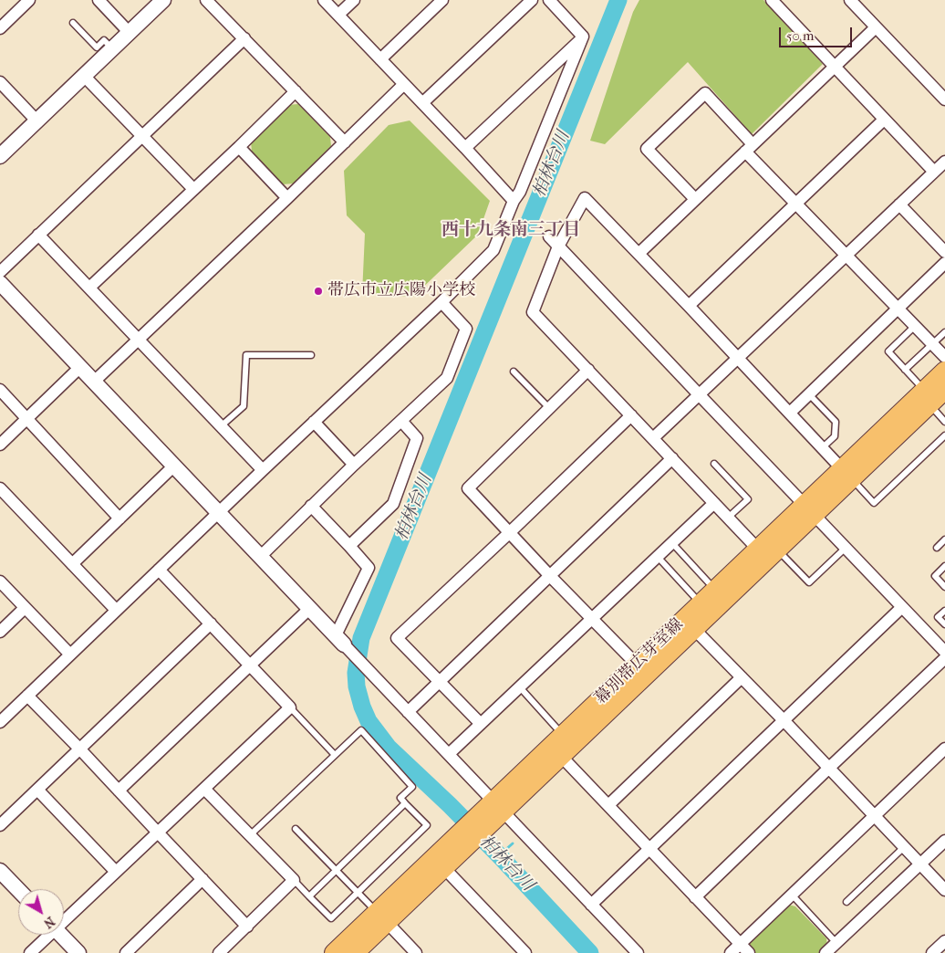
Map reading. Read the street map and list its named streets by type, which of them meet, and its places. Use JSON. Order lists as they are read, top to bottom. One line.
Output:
{"streets":{"main road":["幕別帯広芽室線"]},"districts":["西十九条南三丁目"],"water":["柏林台川"],"places":["帯広市立広陽小学校"],"scale_bar":"50 m","north":"bottom right"}
